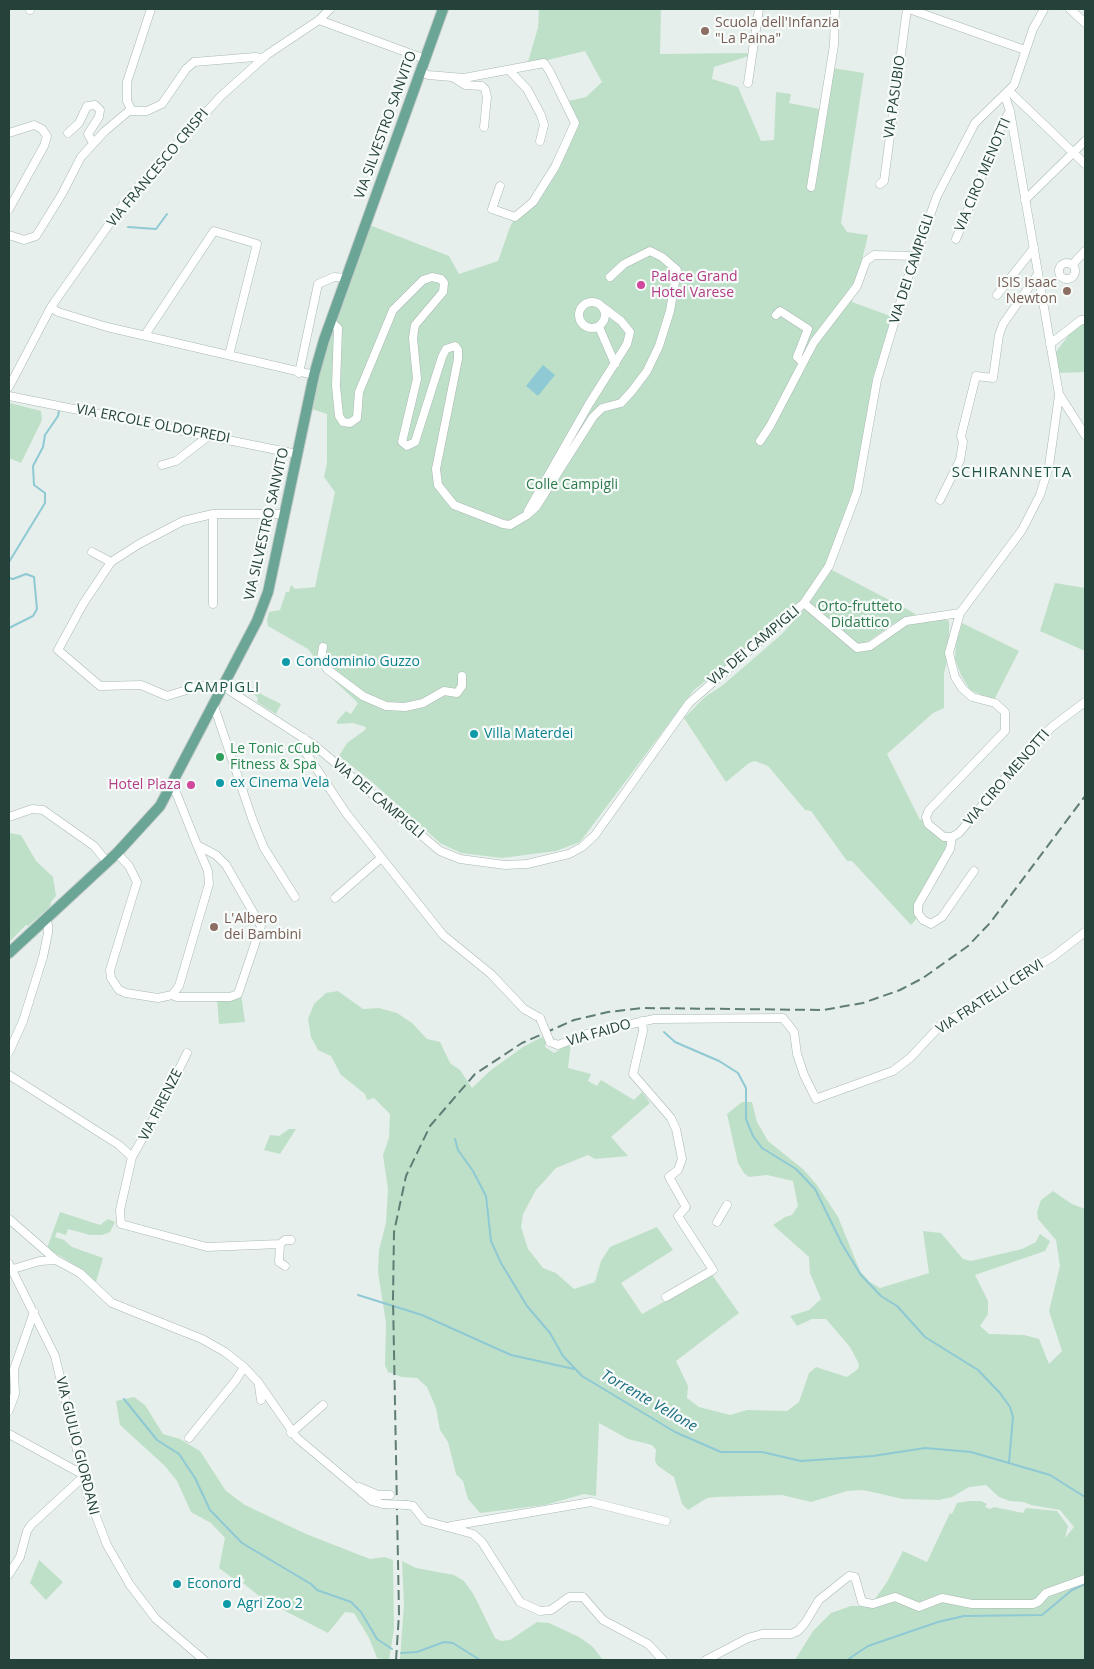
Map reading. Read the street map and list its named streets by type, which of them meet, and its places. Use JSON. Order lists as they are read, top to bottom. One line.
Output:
{"streets":{"main road":["VIA SILVESTRO SANVITO"],"street":["VIA PASUBIO","VIA FRANCESCO CRISPI","VIA CIRO MENOTTI","VIA DEI CAMPIGLI","VIA ERCOLE OLDOFREDI","VIA FRATELLI CERVI","VIA FAIDO","VIA FIRENZE","VIA GIULIO GIORDANI"]},"crossings":[["VIA SILVESTRO SANVITO","VIA DEI CAMPIGLI"],["VIA SILVESTRO SANVITO","VIA ERCOLE OLDOFREDI"],["VIA CIRO MENOTTI","VIA DEI CAMPIGLI"],["VIA DEI CAMPIGLI","VIA FAIDO"],["VIA FRATELLI CERVI","VIA FAIDO"]],"districts":["SCHIRANNETTA","CAMPIGLI"],"water":["Torrente Vellone"],"parks":["Colle Campigli","Orto-frutteto Didattico"],"places":["Scuola dell'Infanzia \"La Paina\"","Palace Grand Hotel Varese","ISIS Isaac Newton","Condominio Guzzo","Villa Materdei","Le Tonic cCub Fitness & Spa","ex Cinema Vela","Hotel Plaza","L'Albero dei Bambini","Econord","Agri Zoo 2"]}
